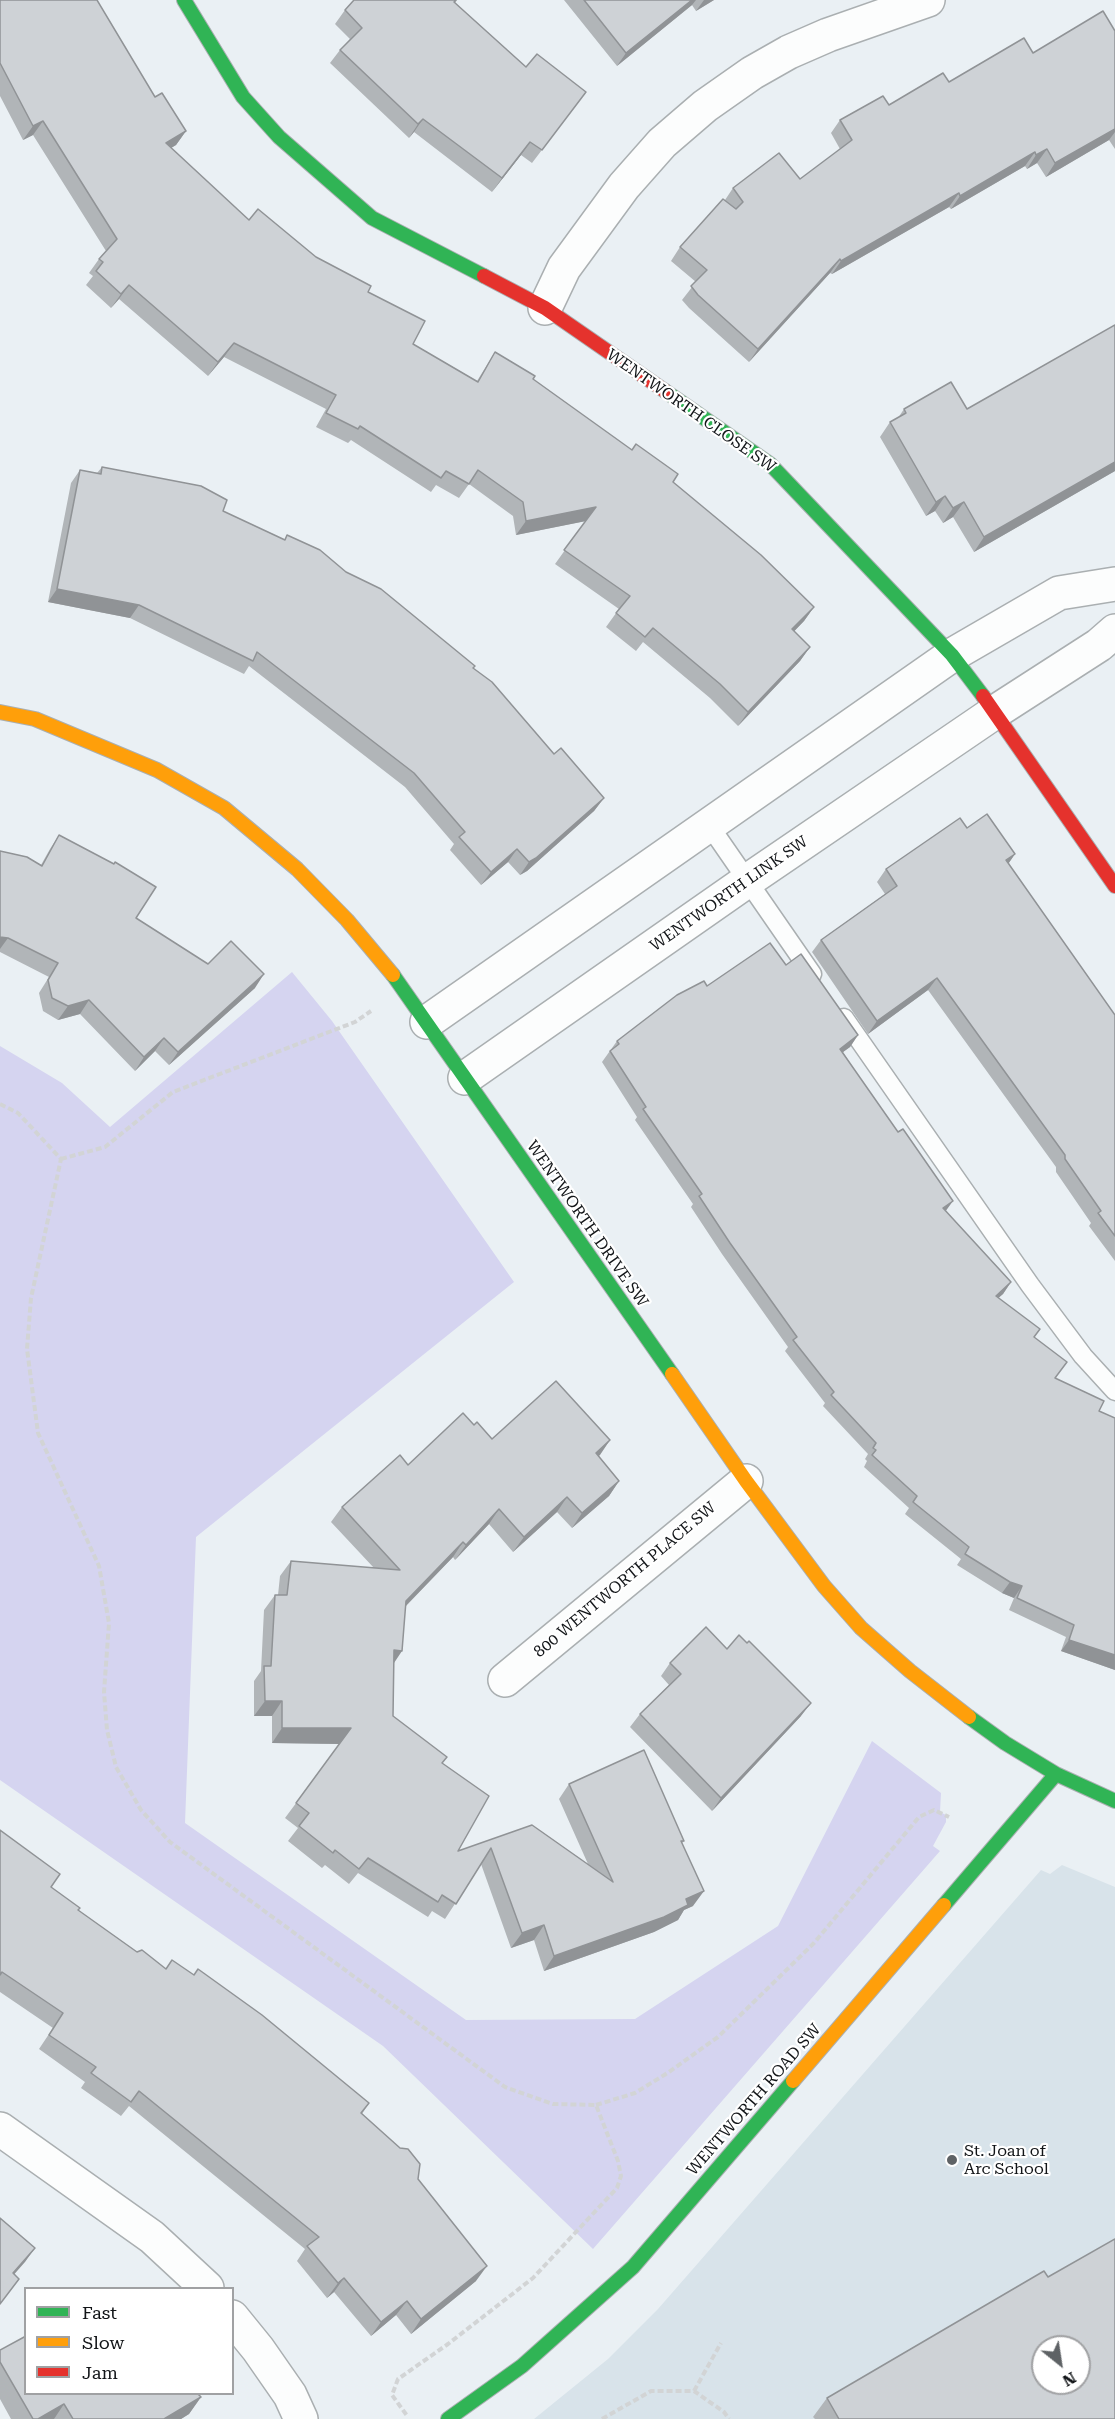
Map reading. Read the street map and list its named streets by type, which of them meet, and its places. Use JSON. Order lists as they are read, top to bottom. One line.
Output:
{"streets":{"street":["WENTWORTH CLOSE SW","WENTWORTH LINK SW","WENTWORTH DRIVE SW","800 WENTWORTH PLACE SW","WENTWORTH ROAD SW"]},"crossings":[["WENTWORTH CLOSE SW","WENTWORTH LINK SW"],["WENTWORTH LINK SW","WENTWORTH DRIVE SW"],["WENTWORTH DRIVE SW","800 WENTWORTH PLACE SW"],["WENTWORTH DRIVE SW","WENTWORTH ROAD SW"]],"places":["St. Joan of Arc School"],"legend":["Fast","Slow","Jam"],"north":"bottom right"}
